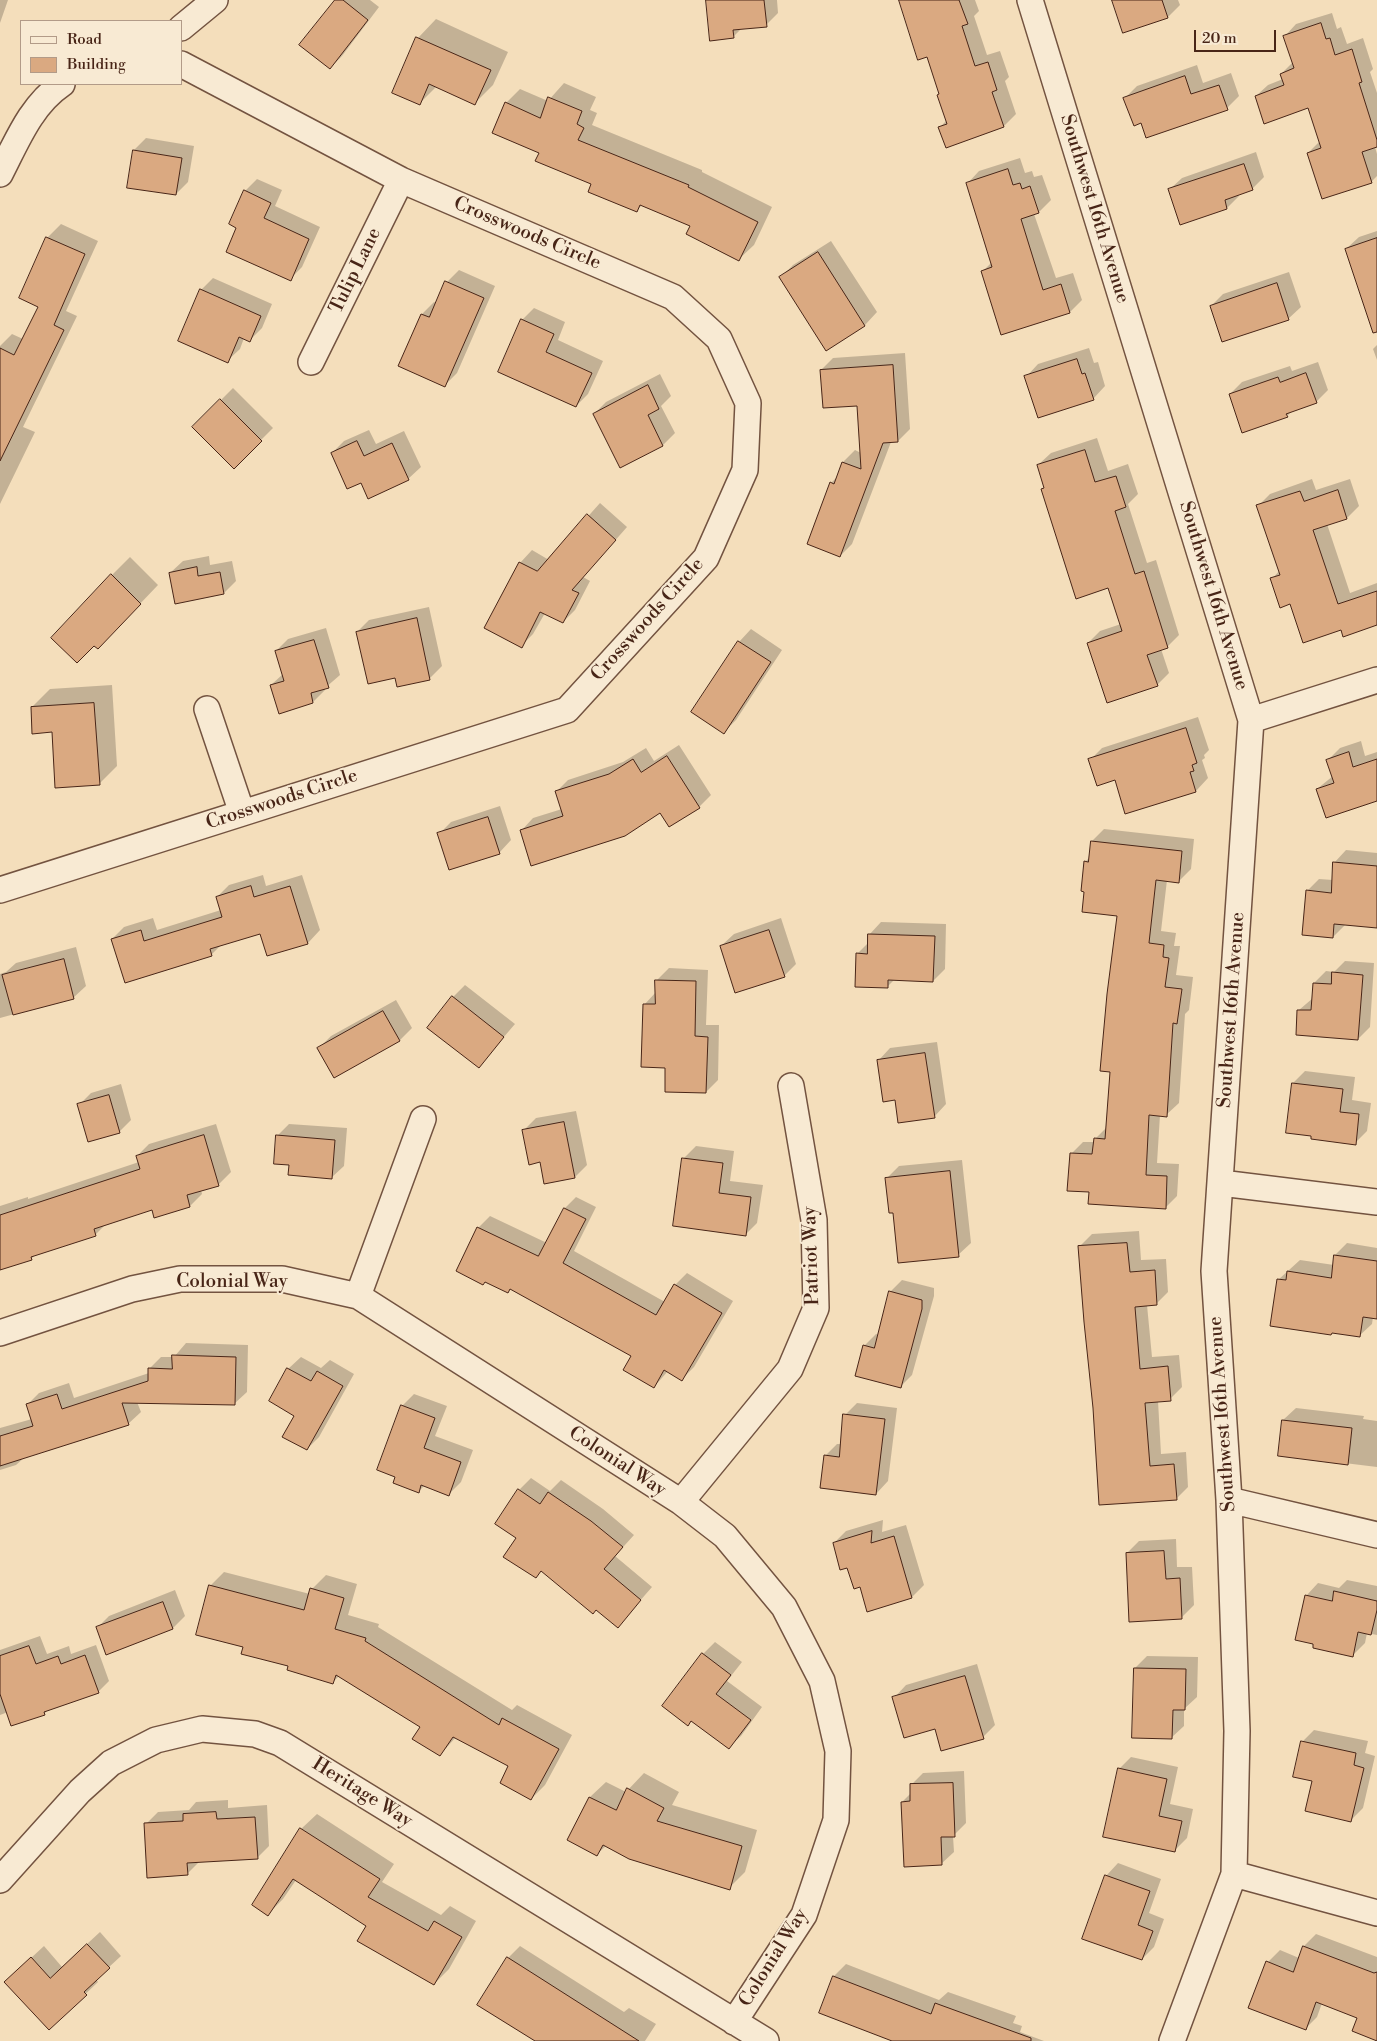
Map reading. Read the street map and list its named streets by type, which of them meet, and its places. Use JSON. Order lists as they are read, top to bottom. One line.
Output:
{"streets":{"street":["Southwest 16th Avenue","Crosswoods Circle","Tulip Lane","Patriot Way","Colonial Way","Heritage Way"]},"crossings":[["Crosswoods Circle","Tulip Lane"],["Patriot Way","Colonial Way"],["Colonial Way","Heritage Way"]],"legend":["Road","Building"],"scale_bar":"20 m"}
